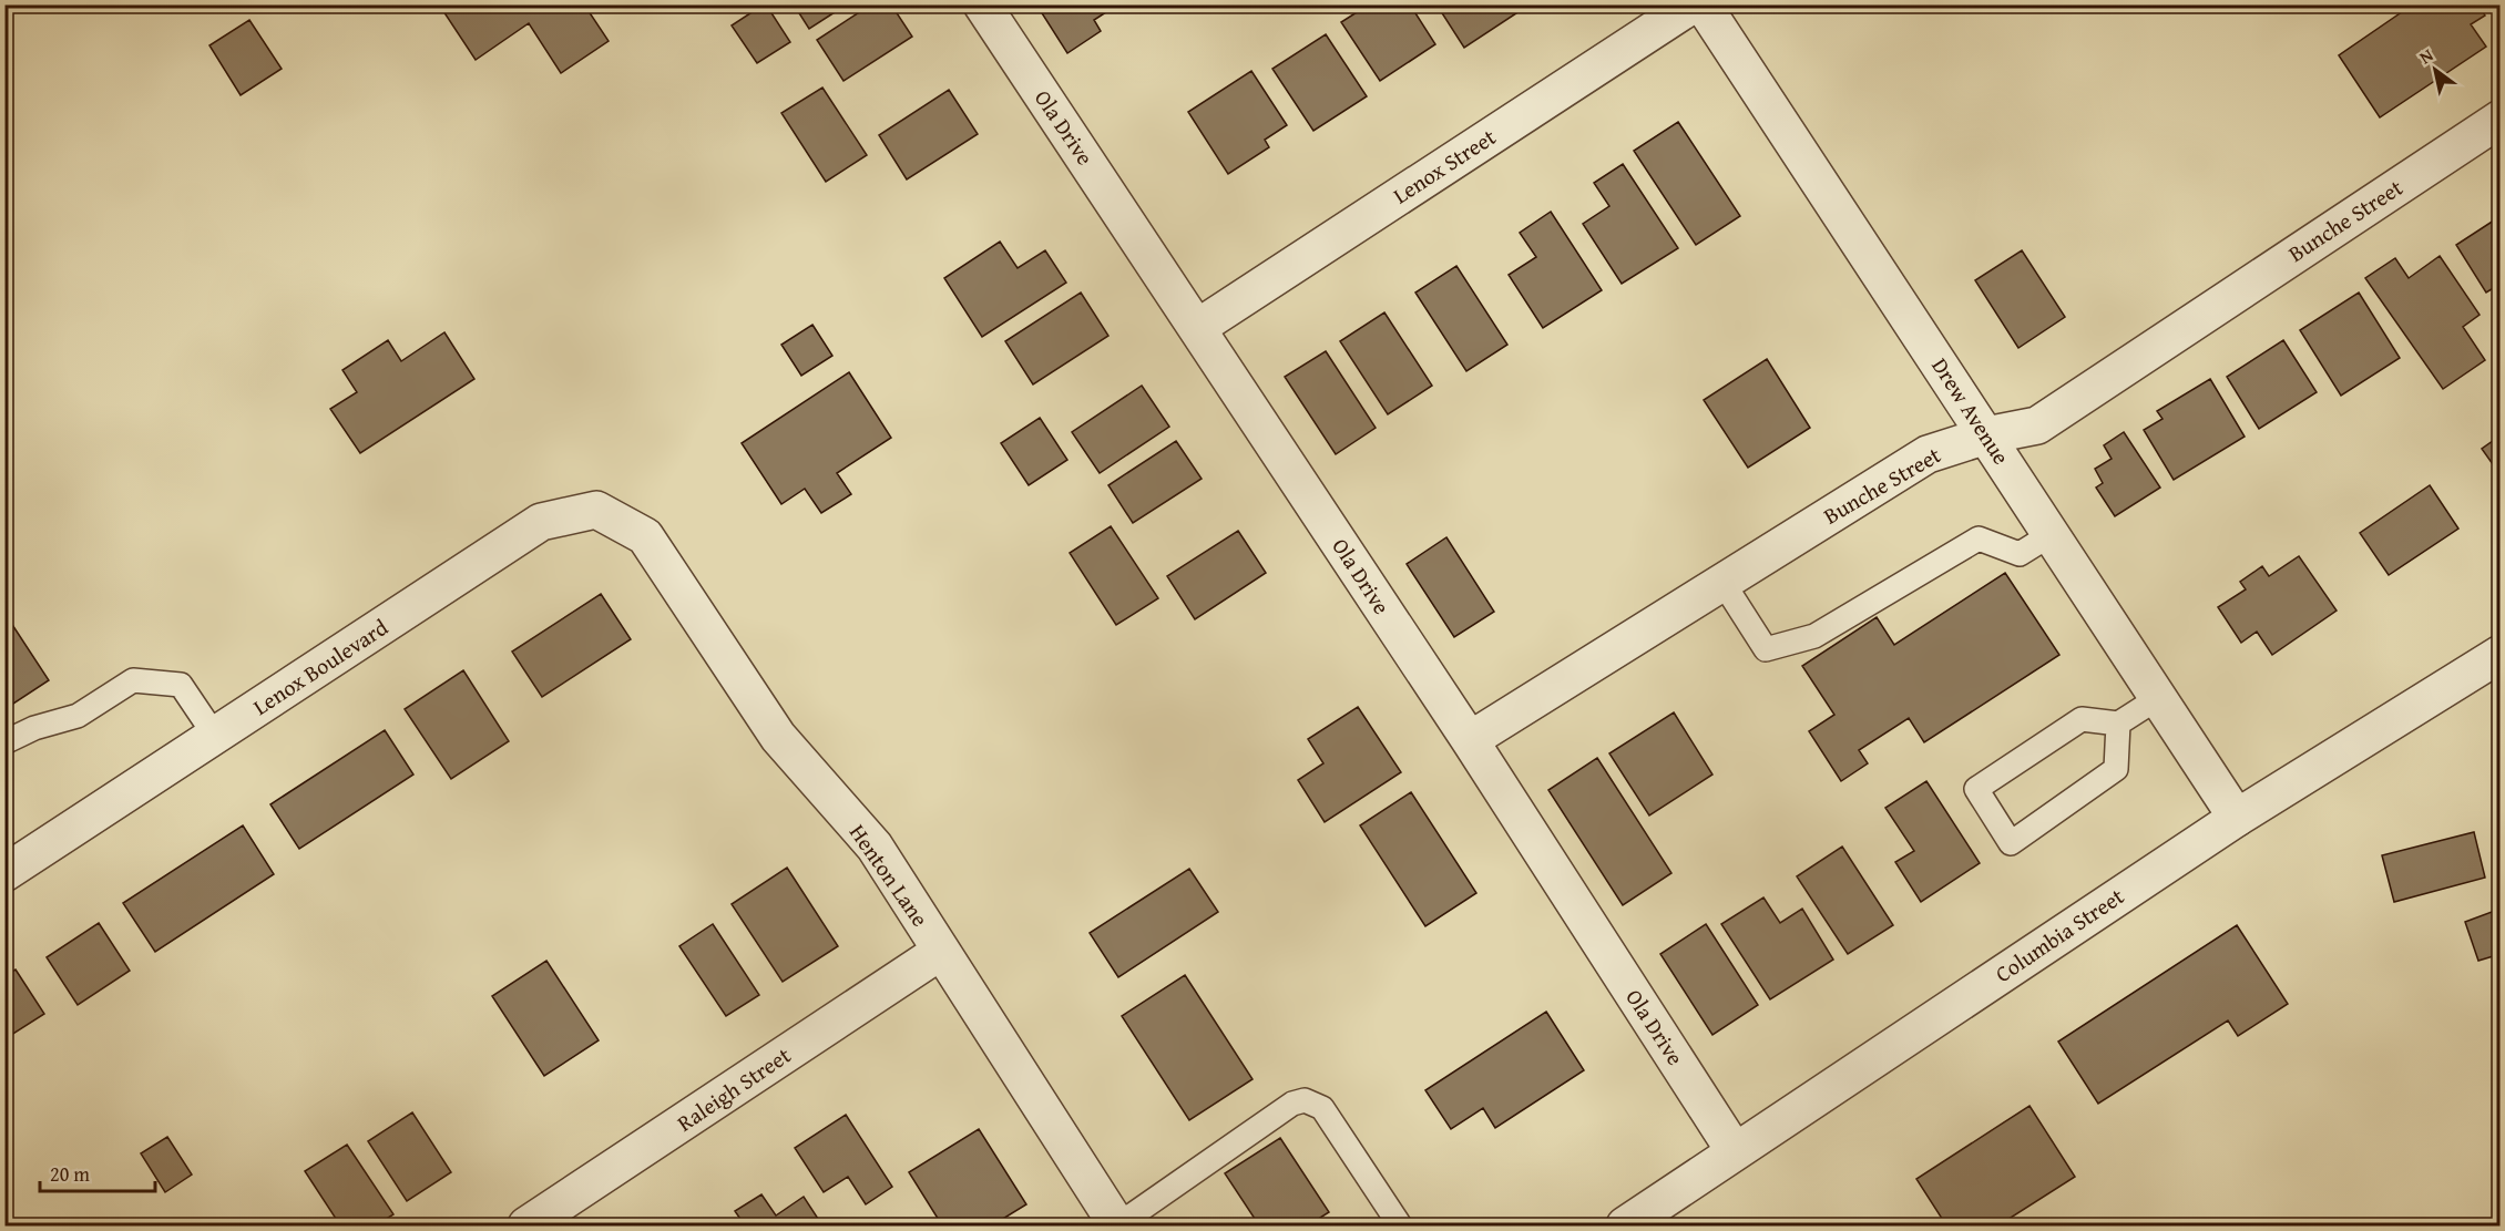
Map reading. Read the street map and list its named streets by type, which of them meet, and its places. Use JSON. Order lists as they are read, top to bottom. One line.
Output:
{"streets":{"street":["Ola Drive","Lenox Street","Bunche Street","Drew Avenue","Lenox Boulevard","Henton Lane","Columbia Street","Raleigh Street"]},"crossings":[["Ola Drive","Lenox Street"],["Ola Drive","Bunche Street"],["Ola Drive","Columbia Street"],["Bunche Street","Drew Avenue"],["Drew Avenue","Columbia Street"],["Lenox Boulevard","Henton Lane"],["Henton Lane","Raleigh Street"]],"scale_bar":"20 m","north":"top left"}
